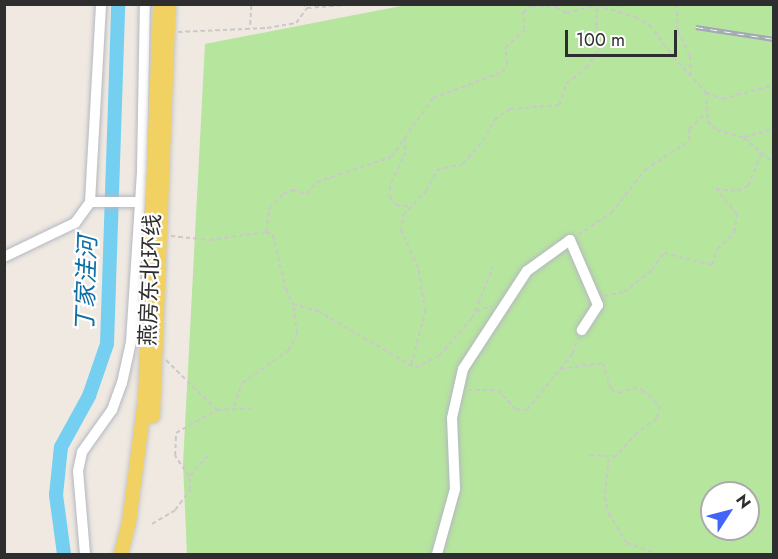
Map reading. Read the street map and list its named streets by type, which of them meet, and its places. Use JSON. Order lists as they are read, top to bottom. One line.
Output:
{"streets":{"main road":["燕房东北环线"]},"water":["丁家洼河"],"scale_bar":"100 m","north":"top right"}
